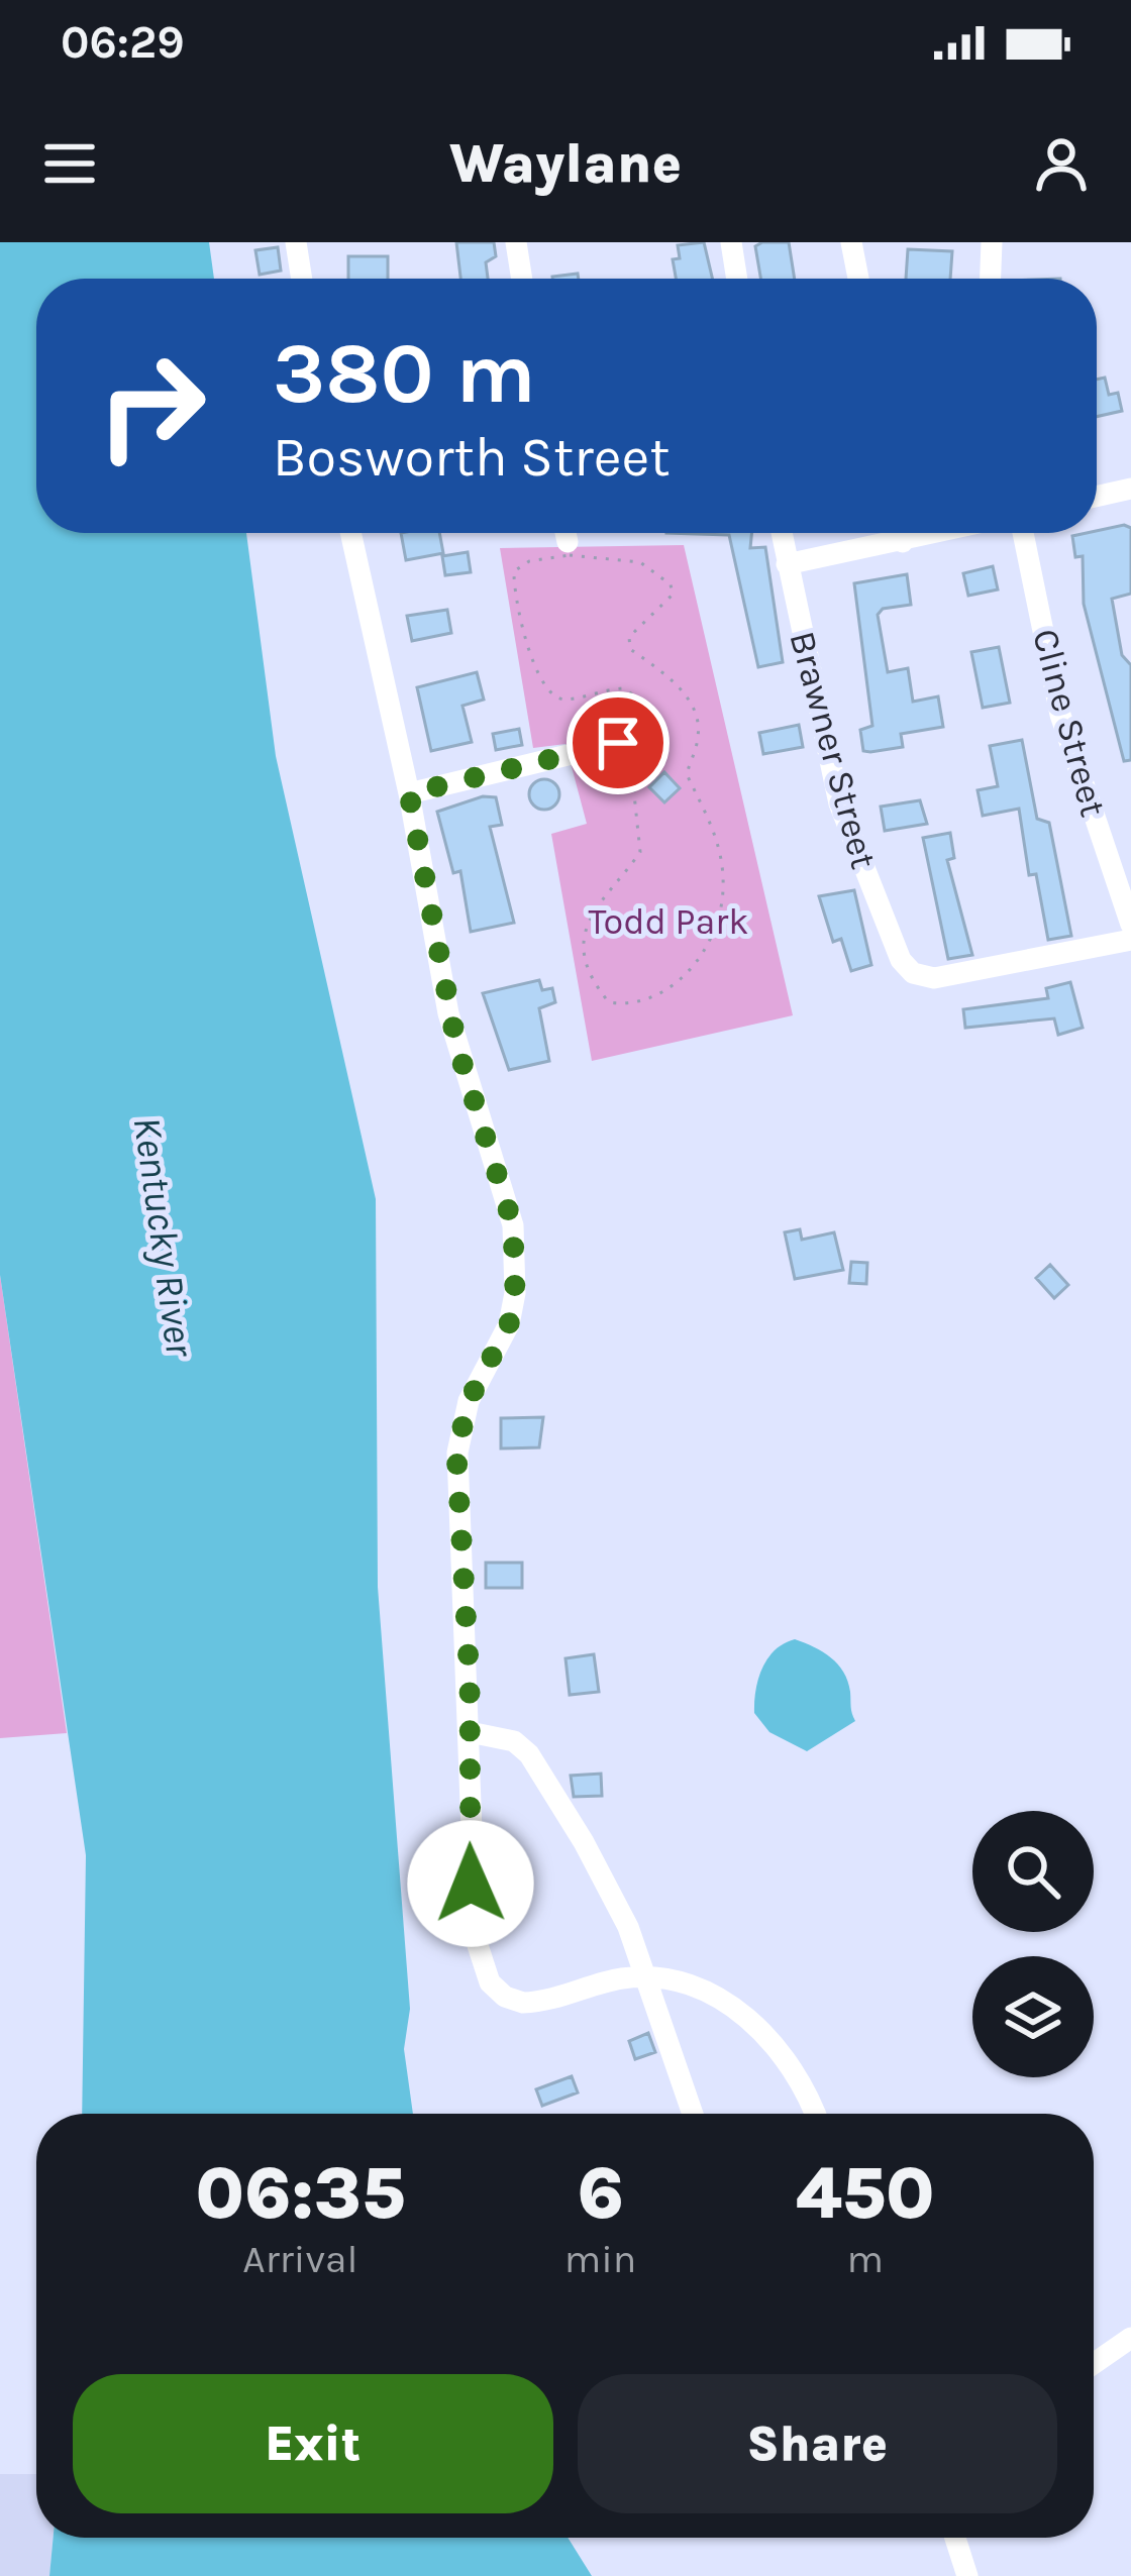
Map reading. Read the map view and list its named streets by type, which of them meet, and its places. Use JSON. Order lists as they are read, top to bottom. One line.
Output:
{"streets":{"street":["Cline Street","Brawner Street"]},"water":["Kentucky River"],"parks":["Todd Park"],"page":{"status":"06:29","header":"Waylane","turn":["380 m","Bosworth Street"],"eta":["06:35","Arrival","6","min","450","m"],"buttons":["Exit","Share"]}}
